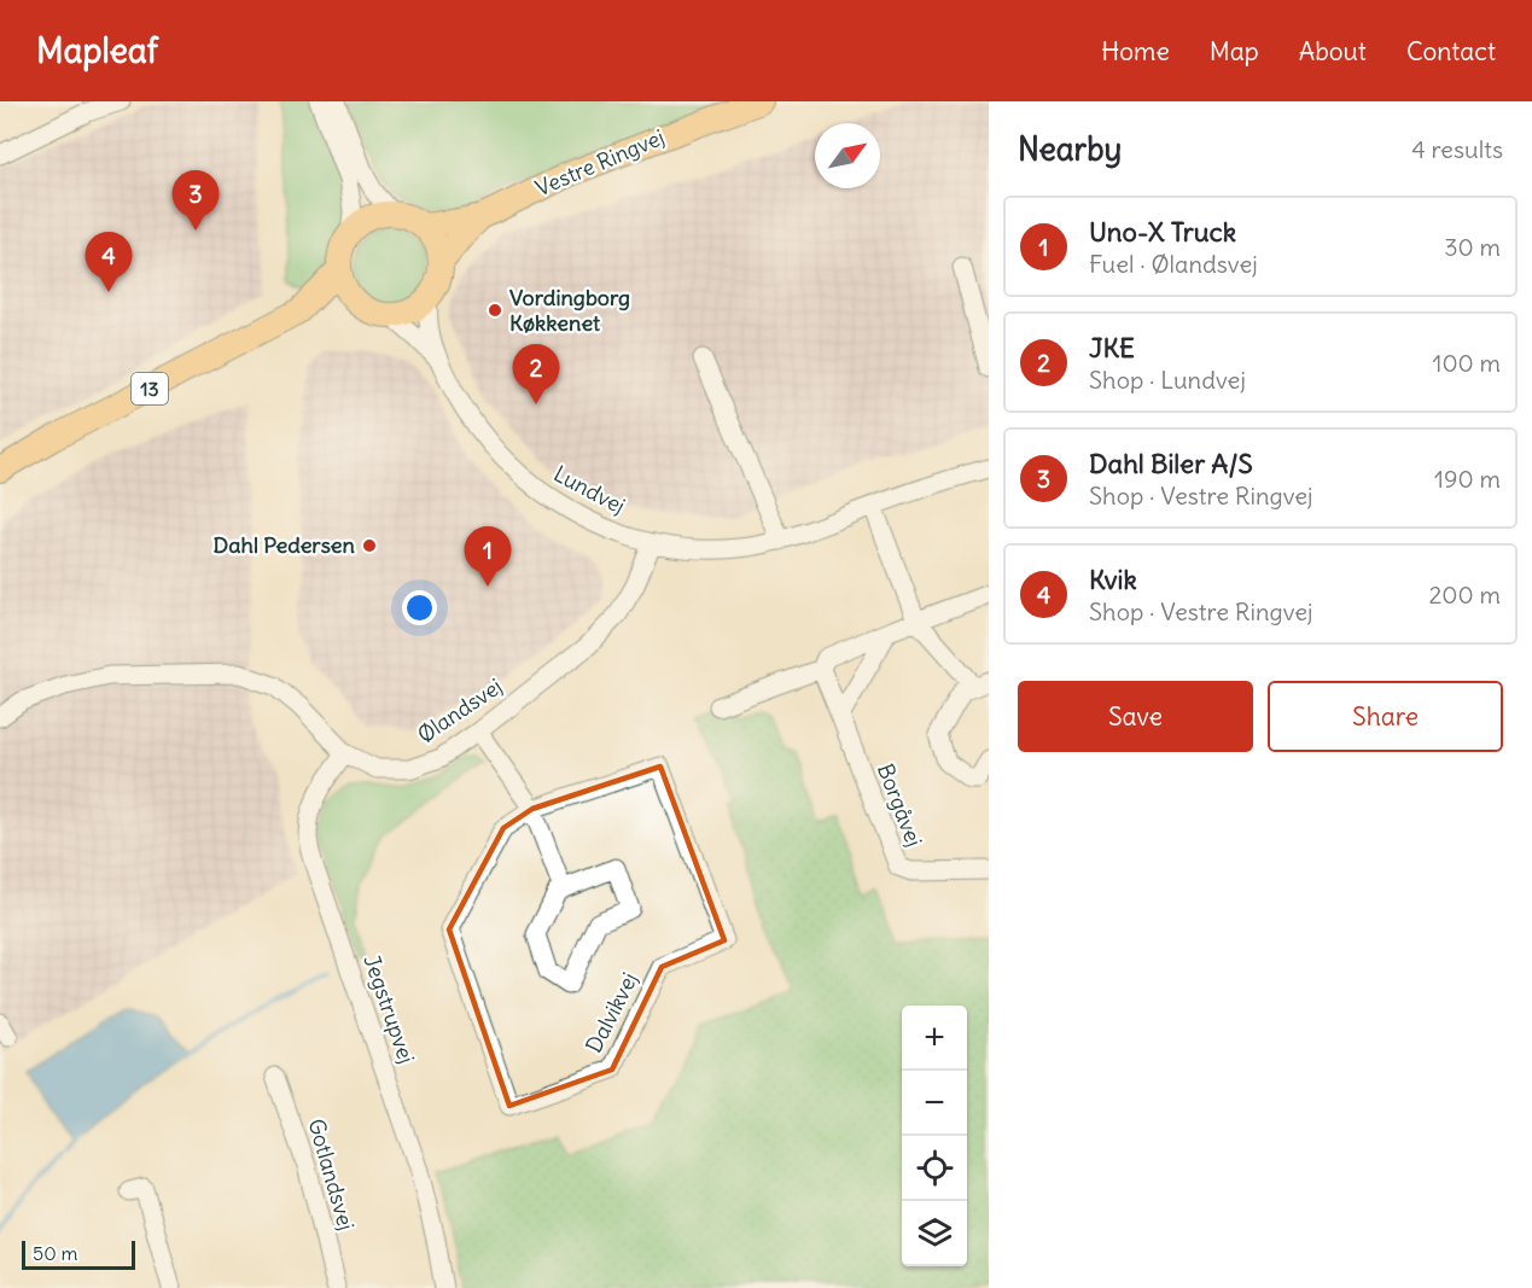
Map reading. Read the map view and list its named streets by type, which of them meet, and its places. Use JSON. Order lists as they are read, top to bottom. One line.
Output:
{"streets":{"main road":["Vestre Ringvej","13"],"street":["Lundvej","Ølandsvej","Borgåvej","Jegstrupvej","Dalvikvej","Gotlandsvej"]},"crossings":[["Vestre Ringvej","13"],["Vestre Ringvej","Lundvej"],["13","Lundvej"],["Lundvej","Ølandsvej"],["Ølandsvej","Jegstrupvej"]],"places":["Vordingborg Køkkenet","Dahl Pedersen"],"scale_bar":"50 m","north":"top right","page":{"header":"Mapleaf","nav":["Home","Map","About","Contact"],"heading":["Nearby","4 results"],"pins":["3","4","2","1"],"list":[{"mark":"1","name":"Uno-X Truck","note":"Fuel · Ølandsvej","value":"30 m"},{"mark":"2","name":"JKE","note":"Shop · Lundvej","value":"100 m"},{"mark":"3","name":"Dahl Biler A/S","note":"Shop · Vestre Ringvej","value":"190 m"},{"mark":"4","name":"Kvik","note":"Shop · Vestre Ringvej","value":"200 m"}],"buttons":["Save","Share"],"map_buttons":["+","−"],"scale":"50 m"}}
